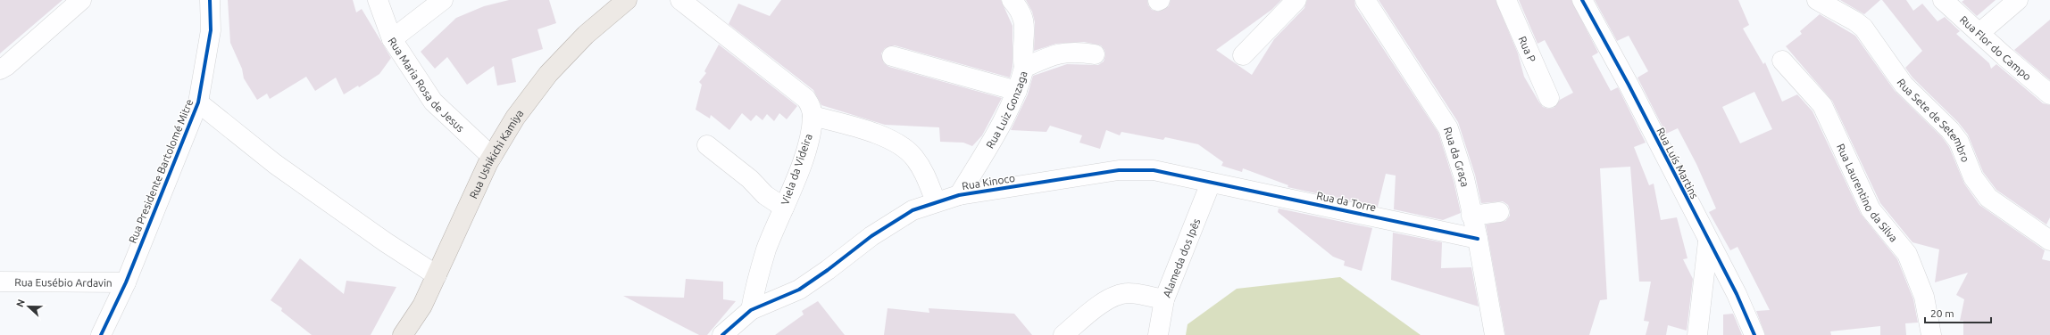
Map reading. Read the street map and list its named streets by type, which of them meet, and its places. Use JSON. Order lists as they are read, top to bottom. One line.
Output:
{"streets":{"main road":["Rua Ushikichi Kamiya"],"street":["Rua Flor do Campo","Rua P","Rua Maria Rosa de Jesus","Rua Luiz Gonzaga","Rua Sete de Setembro","Rua da Graça","Rua Luís Martins","Viela da Videira","Rua Presidente Bartolomé Mitre","Rua Kinoco","Rua Laurentino da Silva","Rua da Torre","Alameda dos Ipês","Rua Eusébio Ardavin"]},"crossings":[["Rua Maria Rosa de Jesus","Rua Ushikichi Kamiya"],["Rua Luiz Gonzaga","Rua Kinoco"],["Rua Ushikichi Kamiya","Rua Presidente Bartolomé Mitre"],["Rua da Graça","Rua da Torre"],["Viela da Videira","Rua Kinoco"],["Rua Presidente Bartolomé Mitre","Rua Eusébio Ardavin"],["Rua Kinoco","Rua da Torre"],["Rua Kinoco","Alameda dos Ipês"],["Rua da Torre","Alameda dos Ipês"]],"scale_bar":"20 m","north":"left"}
